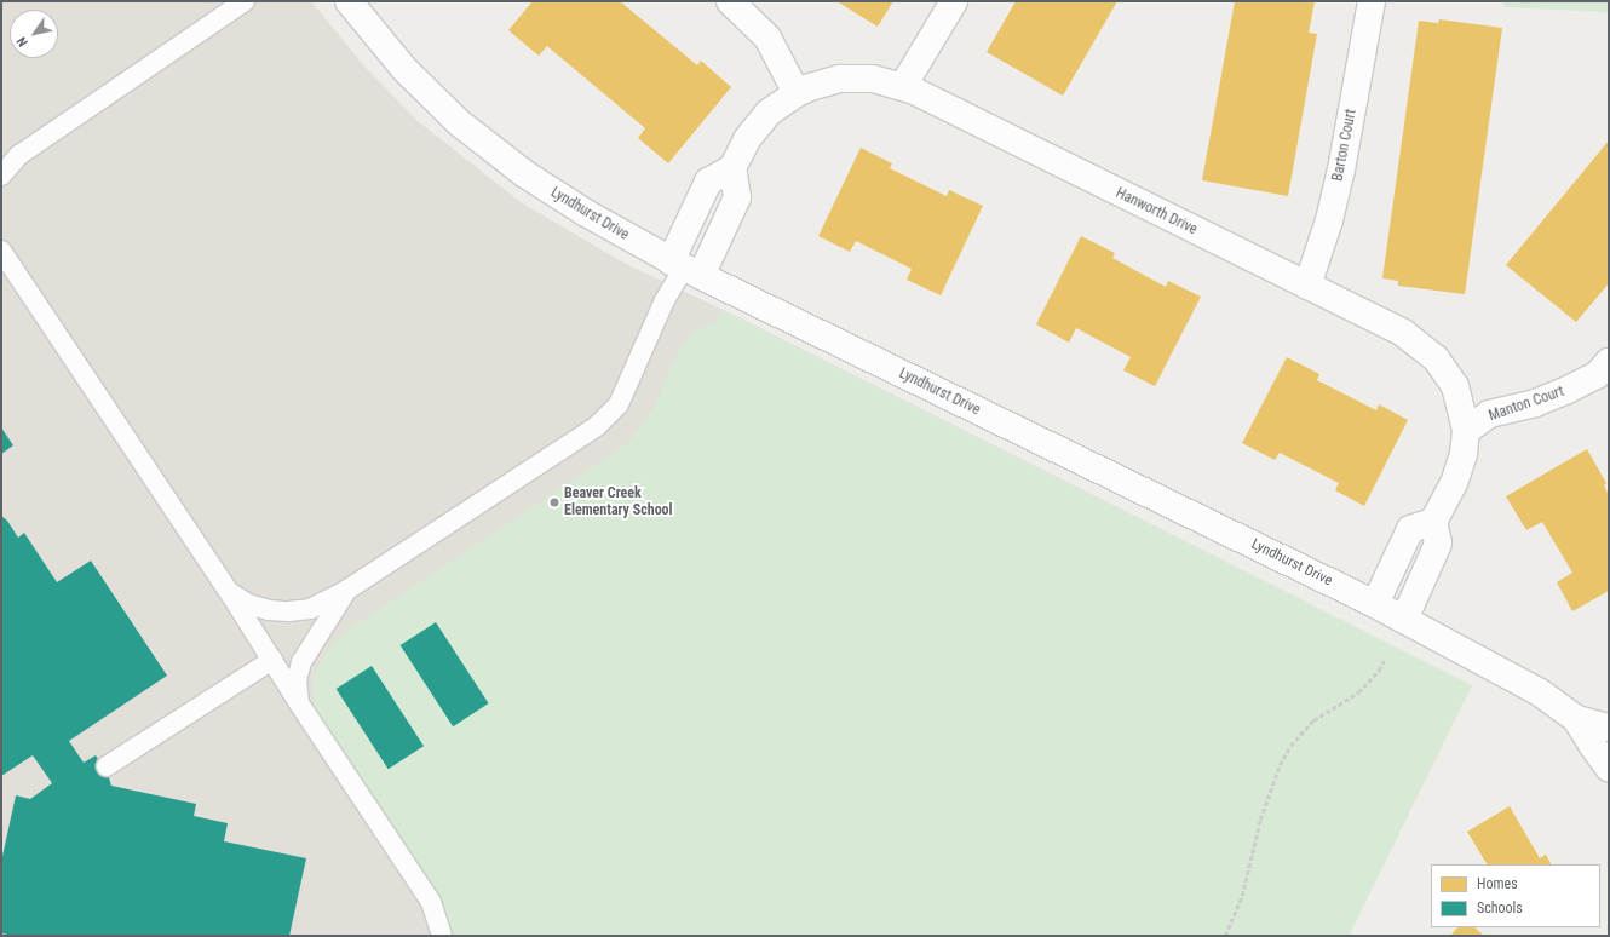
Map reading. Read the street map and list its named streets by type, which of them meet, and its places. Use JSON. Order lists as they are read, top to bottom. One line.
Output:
{"streets":{"street":["Barton Court","Hanworth Drive","Lyndhurst Drive","Manton Court"]},"crossings":[["Barton Court","Hanworth Drive"],["Hanworth Drive","Lyndhurst Drive"],["Hanworth Drive","Manton Court"]],"places":["Beaver Creek Elementary School"],"legend":["Homes","Schools"],"north":"bottom left"}
